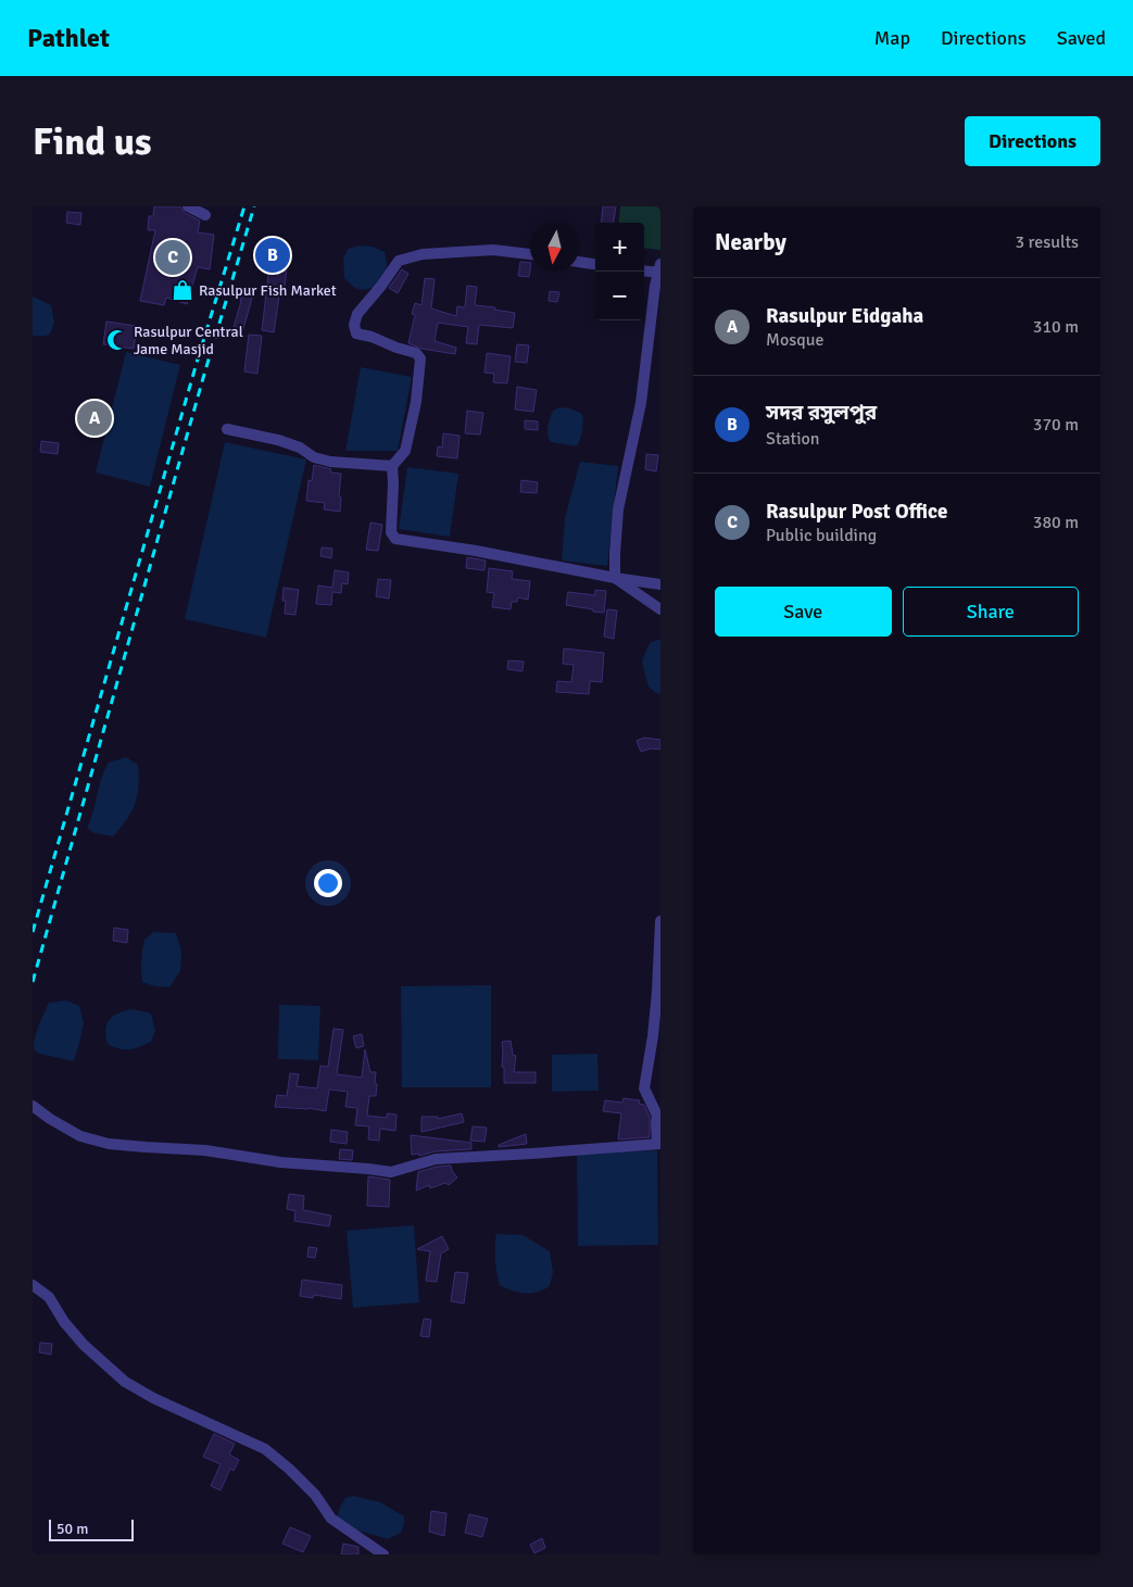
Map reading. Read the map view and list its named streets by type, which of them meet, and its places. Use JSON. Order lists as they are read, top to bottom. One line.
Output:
{"places":{"shop":["Rasulpur Fish Market"],"mosque":["Rasulpur Central Jame Masjid"]},"scale_bar":"50 m","north":"bottom","page":{"header":"Pathlet","nav":["Map","Directions","Saved"],"buttons":["Directions",["Save","Share"]],"title":"Find us","heading":["Nearby","3 results"],"map_buttons":["+","−"],"pins":["B","C","A"],"list":[{"mark":"A","name":"Rasulpur Eidgaha","note":"Mosque","value":"310 m"},{"mark":"B","name":"সদর রসুলপুর","note":"Station","value":"370 m"},{"mark":"C","name":"Rasulpur Post Office","note":"Public building","value":"380 m"}],"scale":"50 m"}}
